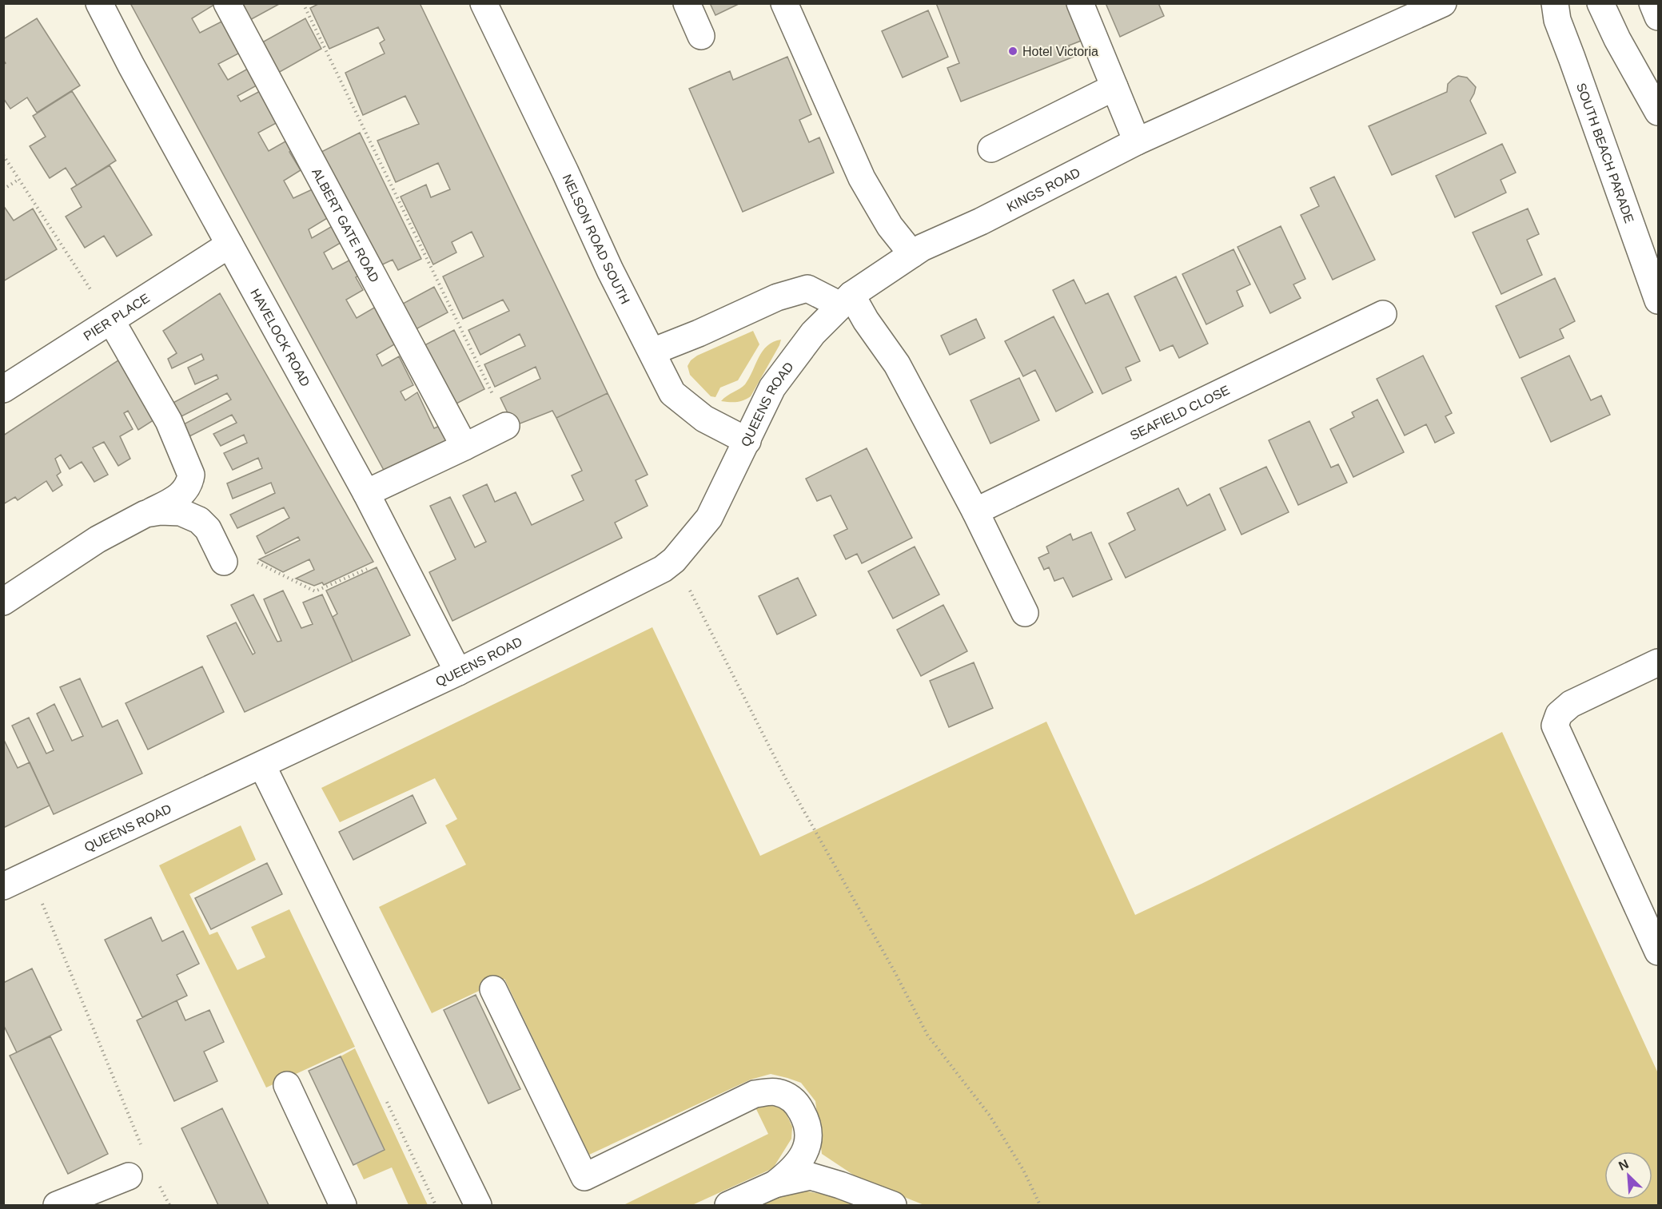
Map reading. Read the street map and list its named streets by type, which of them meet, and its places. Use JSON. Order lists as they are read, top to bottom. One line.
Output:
{"streets":{"street":["SOUTH BEACH PARADE","KINGS ROAD","ALBERT GATE ROAD","NELSON ROAD SOUTH","PIER PLACE","HAVELOCK ROAD","QUEENS ROAD","SEAFIELD CLOSE"]},"crossings":[["KINGS ROAD","QUEENS ROAD"],["NELSON ROAD SOUTH","QUEENS ROAD"],["PIER PLACE","HAVELOCK ROAD"],["HAVELOCK ROAD","QUEENS ROAD"]],"places":["Hotel Victoria"],"north":"top left"}
